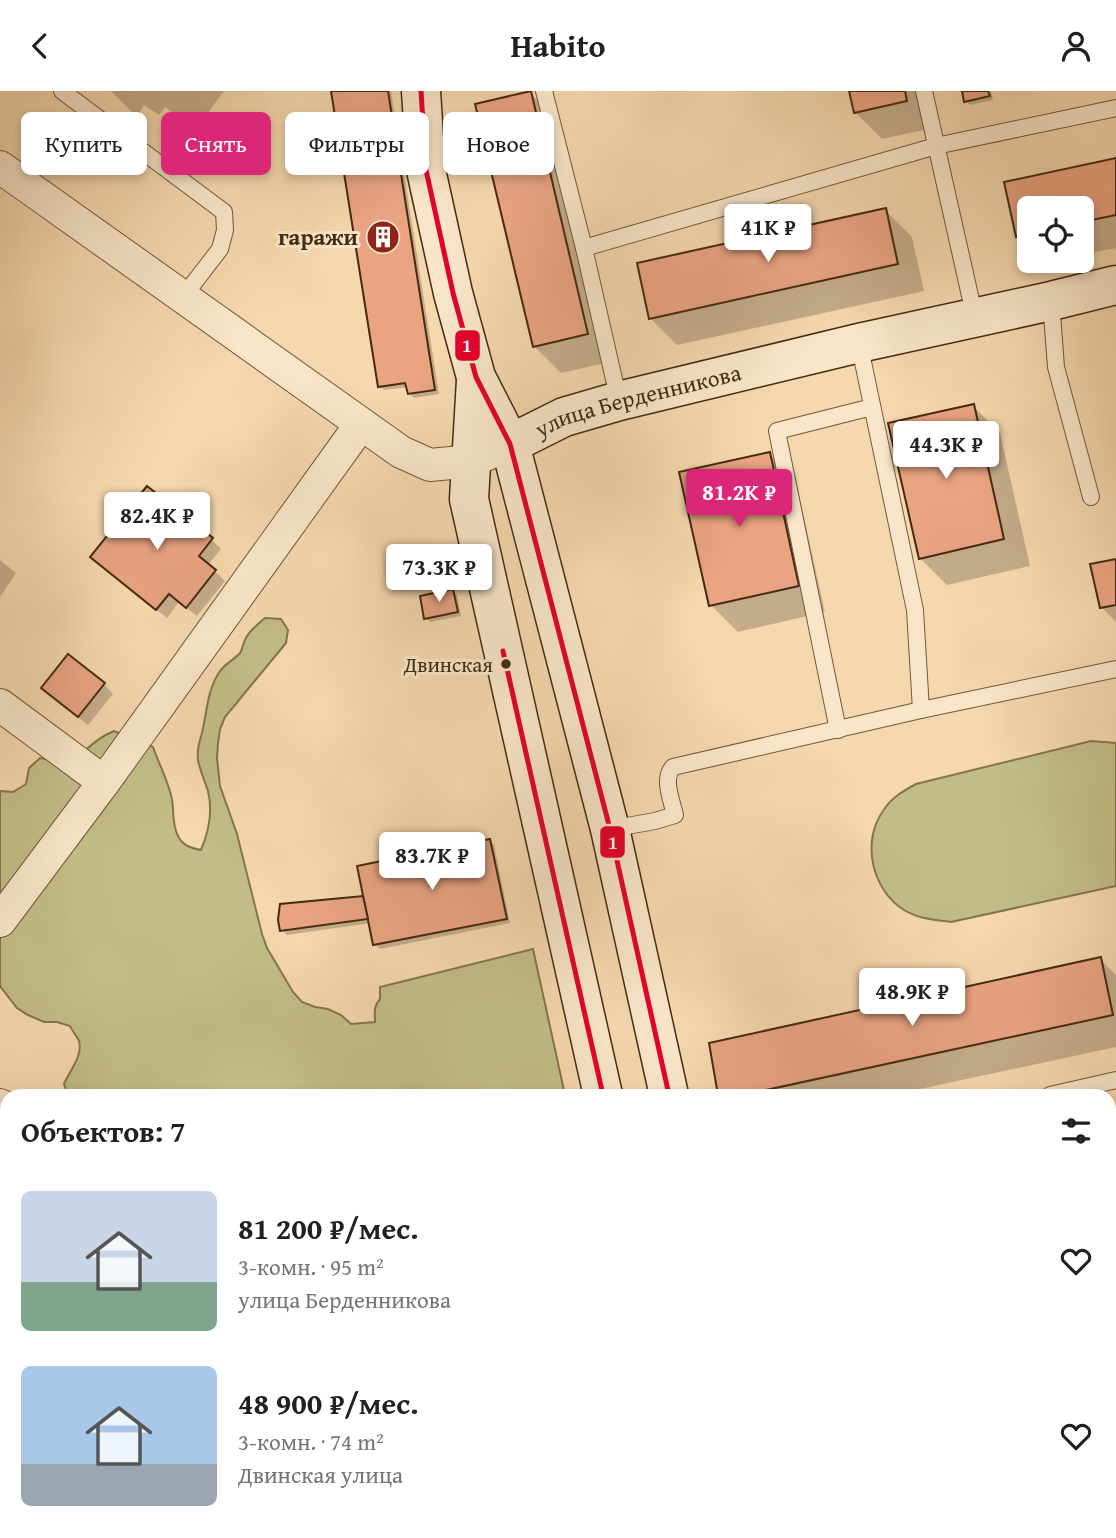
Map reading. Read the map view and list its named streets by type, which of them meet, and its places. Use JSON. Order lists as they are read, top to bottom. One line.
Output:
{"streets":{"street":["улица Берденникова"]},"places":{"building":["гаражи"],"other":["Двинская"]},"lines":["transit line 1"],"page":{"header":"Habito","chip":["Купить","Снять","Фильтры","Новое"],"price":["41K ₽","44.3K ₽","81.2K ₽","82.4K ₽","73.3K ₽","83.7K ₽","48.9K ₽"],"heading":"Объектов: 7","list":[{"name":"81 200 ₽/мес.","note":"3-комн. · 95 m² · улица Берденникова"},{"name":"48 900 ₽/мес.","note":"3-комн. · 74 m² · Двинская улица"}]}}
